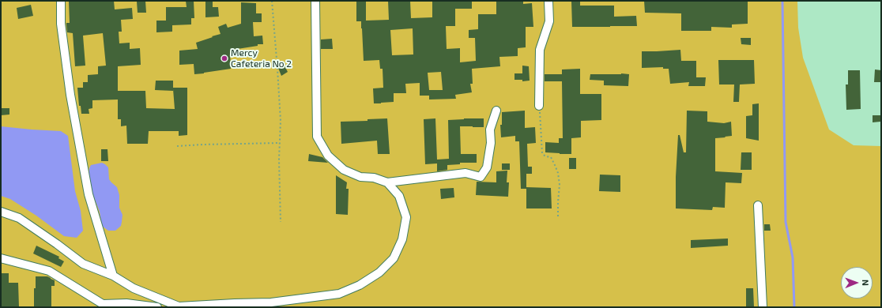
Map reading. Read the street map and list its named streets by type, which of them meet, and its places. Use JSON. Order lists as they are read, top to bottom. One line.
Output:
{"places":["Mercy Cafeteria No 2"],"north":"right"}
